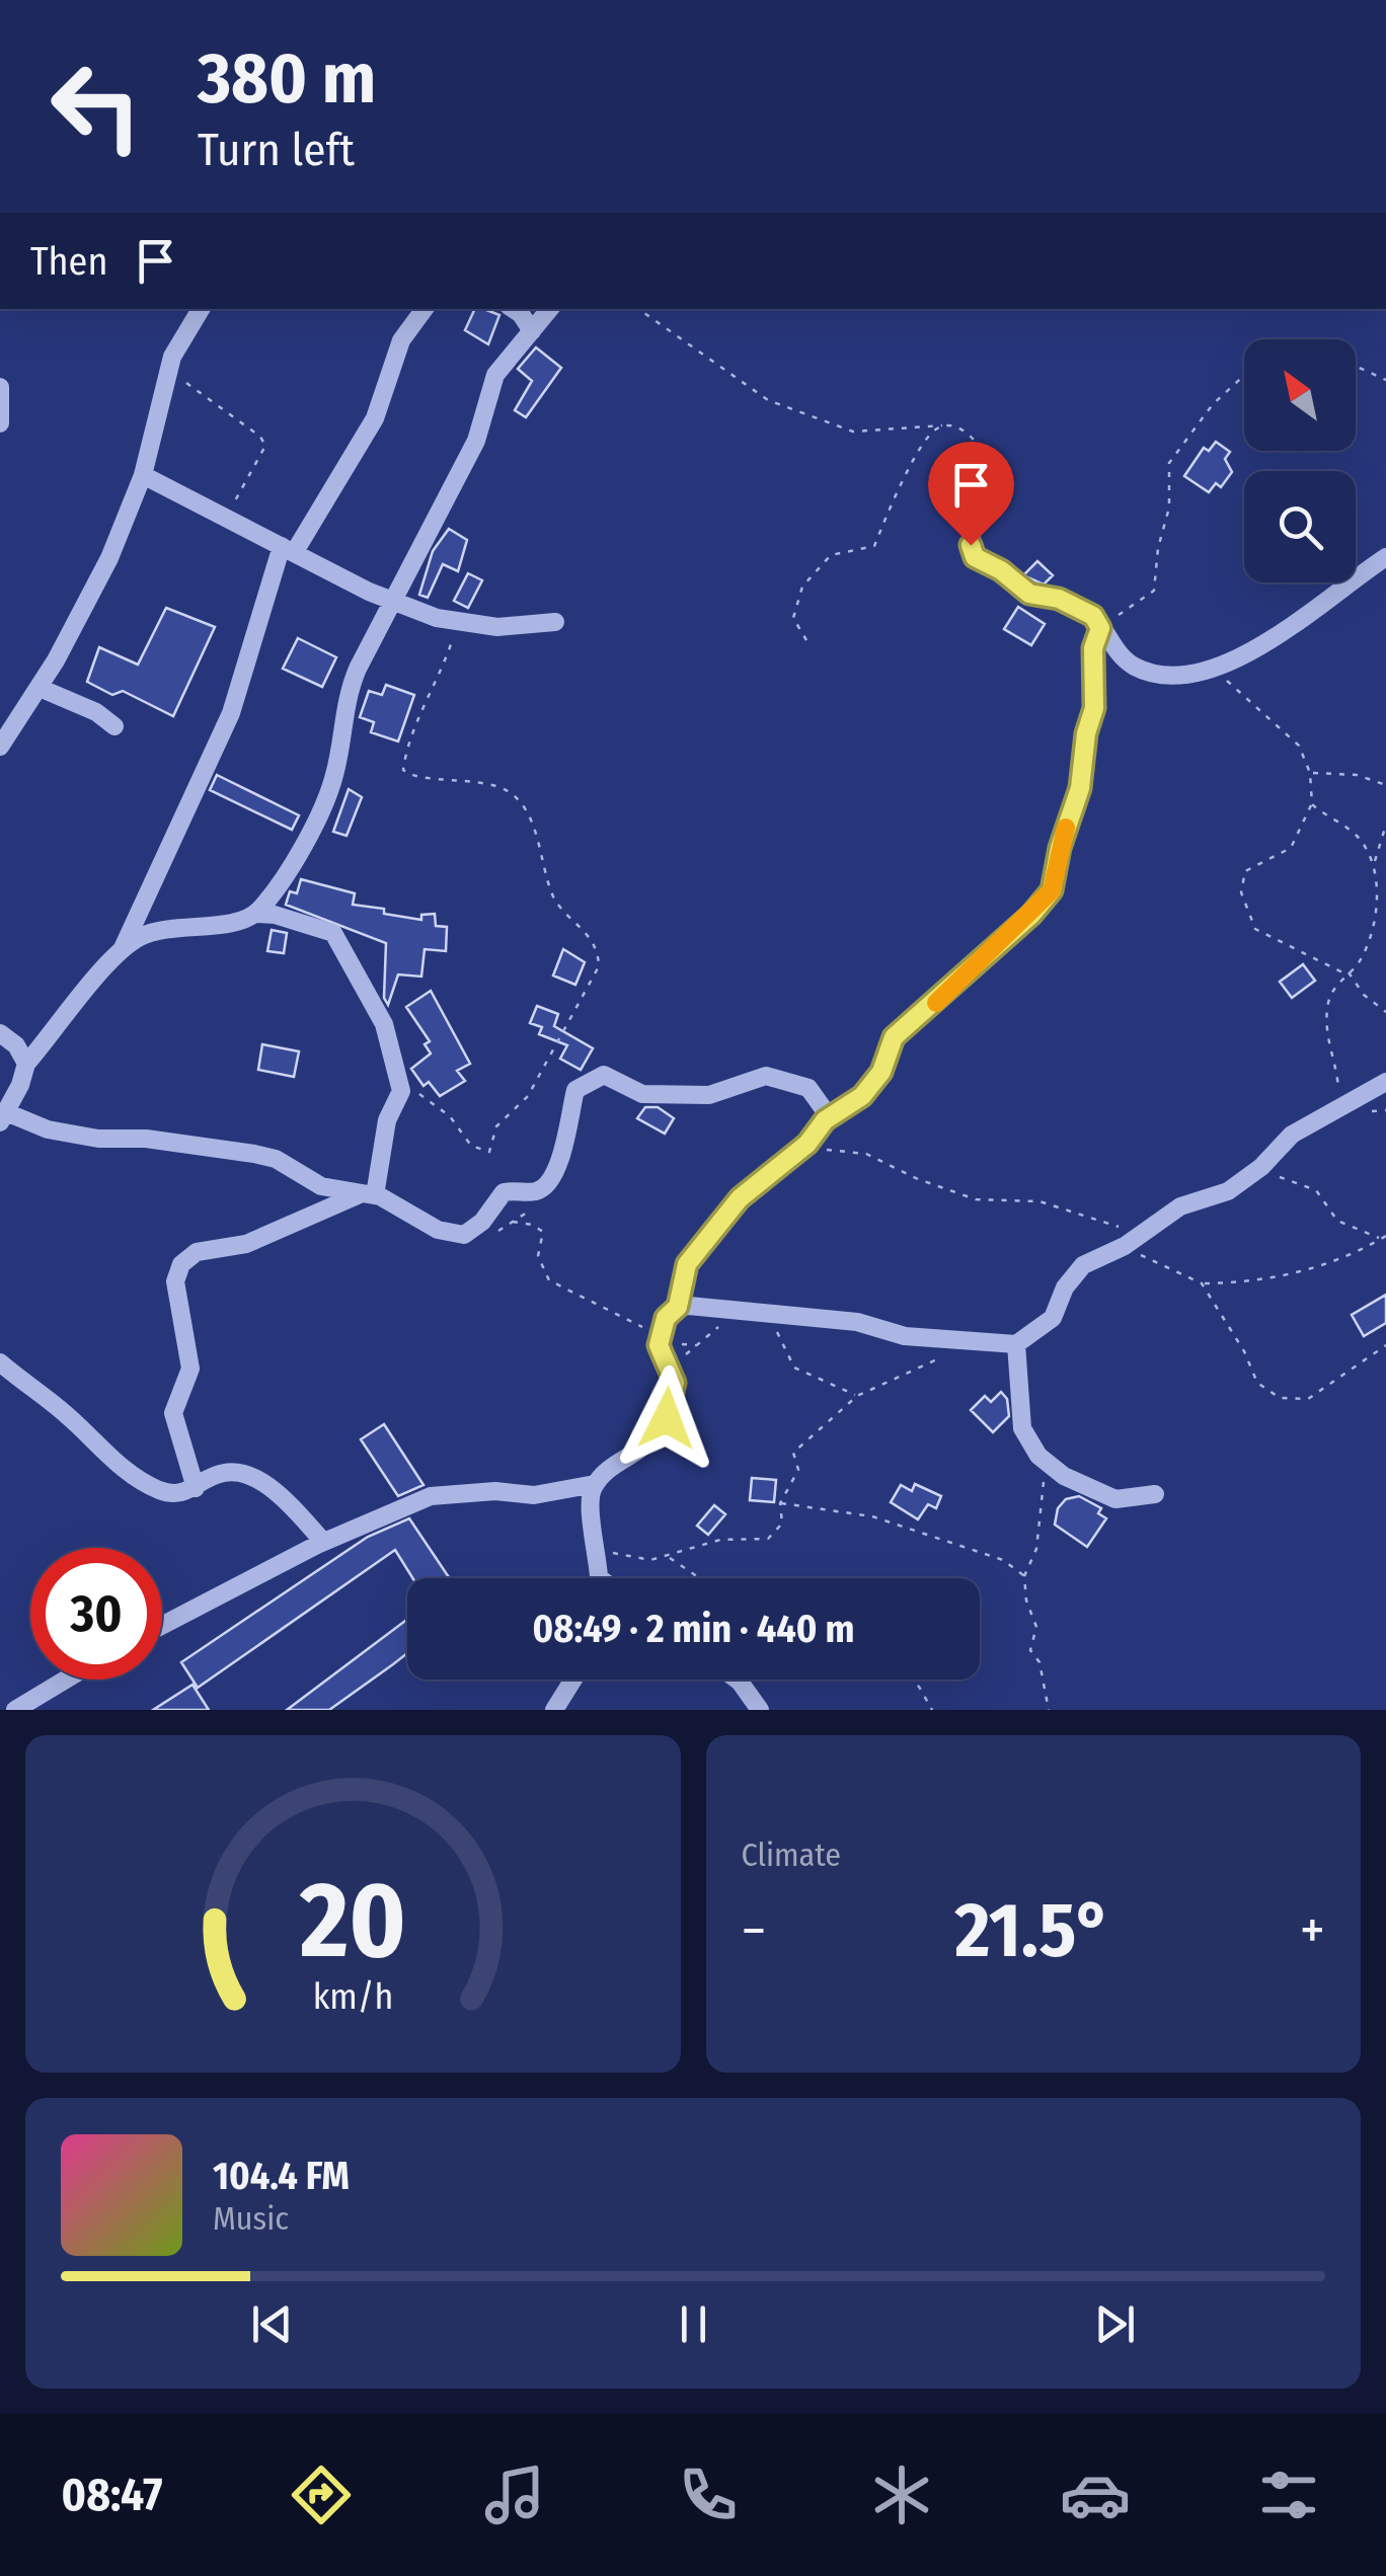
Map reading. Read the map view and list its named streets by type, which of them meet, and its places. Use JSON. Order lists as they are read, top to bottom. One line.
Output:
{"north":"top left","page":{"turn":["380 m","Turn left"],"then":"Then","limit":"30","trip":"08:49 · 2 min · 440 m","tile":"Climate","heat":["−","21.5°","+"],"song":["104.4 FM","Music"],"tabs":"08:47","gauge":["20","km/h"]}}
